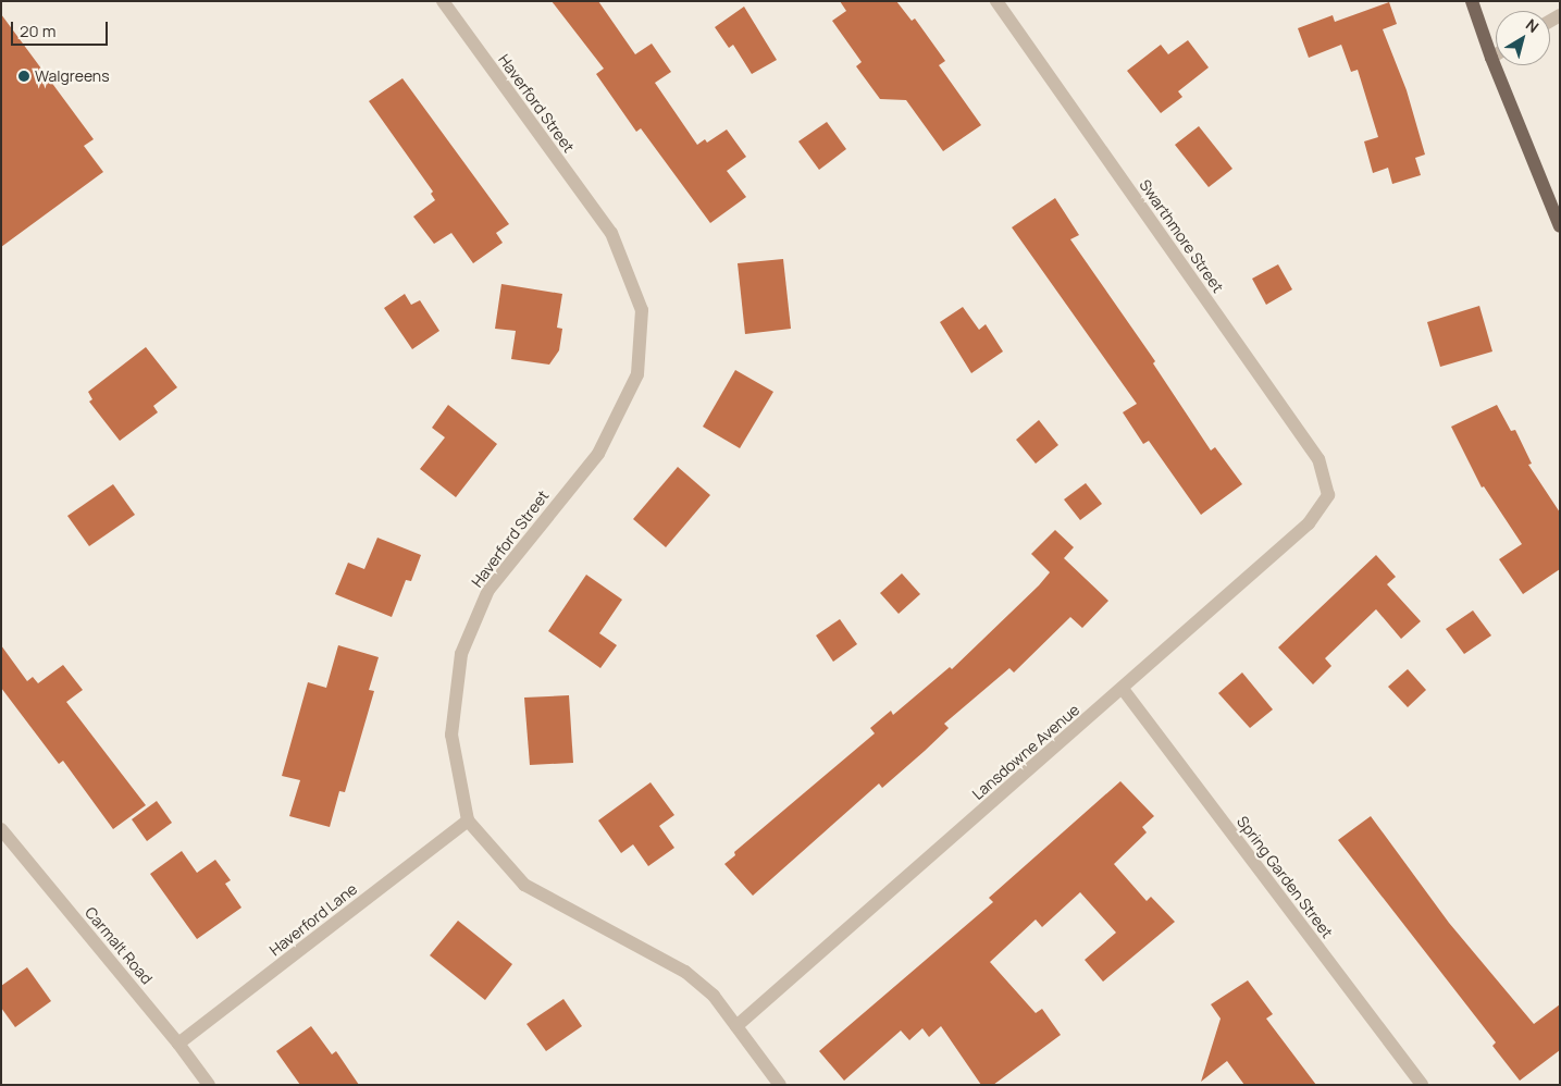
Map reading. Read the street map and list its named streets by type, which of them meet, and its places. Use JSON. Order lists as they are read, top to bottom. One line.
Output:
{"streets":{"street":["Haverford Street","Swarthmore Street","Lansdowne Avenue","Spring Garden Street","Haverford Lane","Carmalt Road"]},"crossings":[["Haverford Street","Haverford Lane"],["Swarthmore Street","Lansdowne Avenue"],["Lansdowne Avenue","Spring Garden Street"],["Haverford Lane","Carmalt Road"]],"places":["Walgreens"],"scale_bar":"20 m","north":"top right"}
